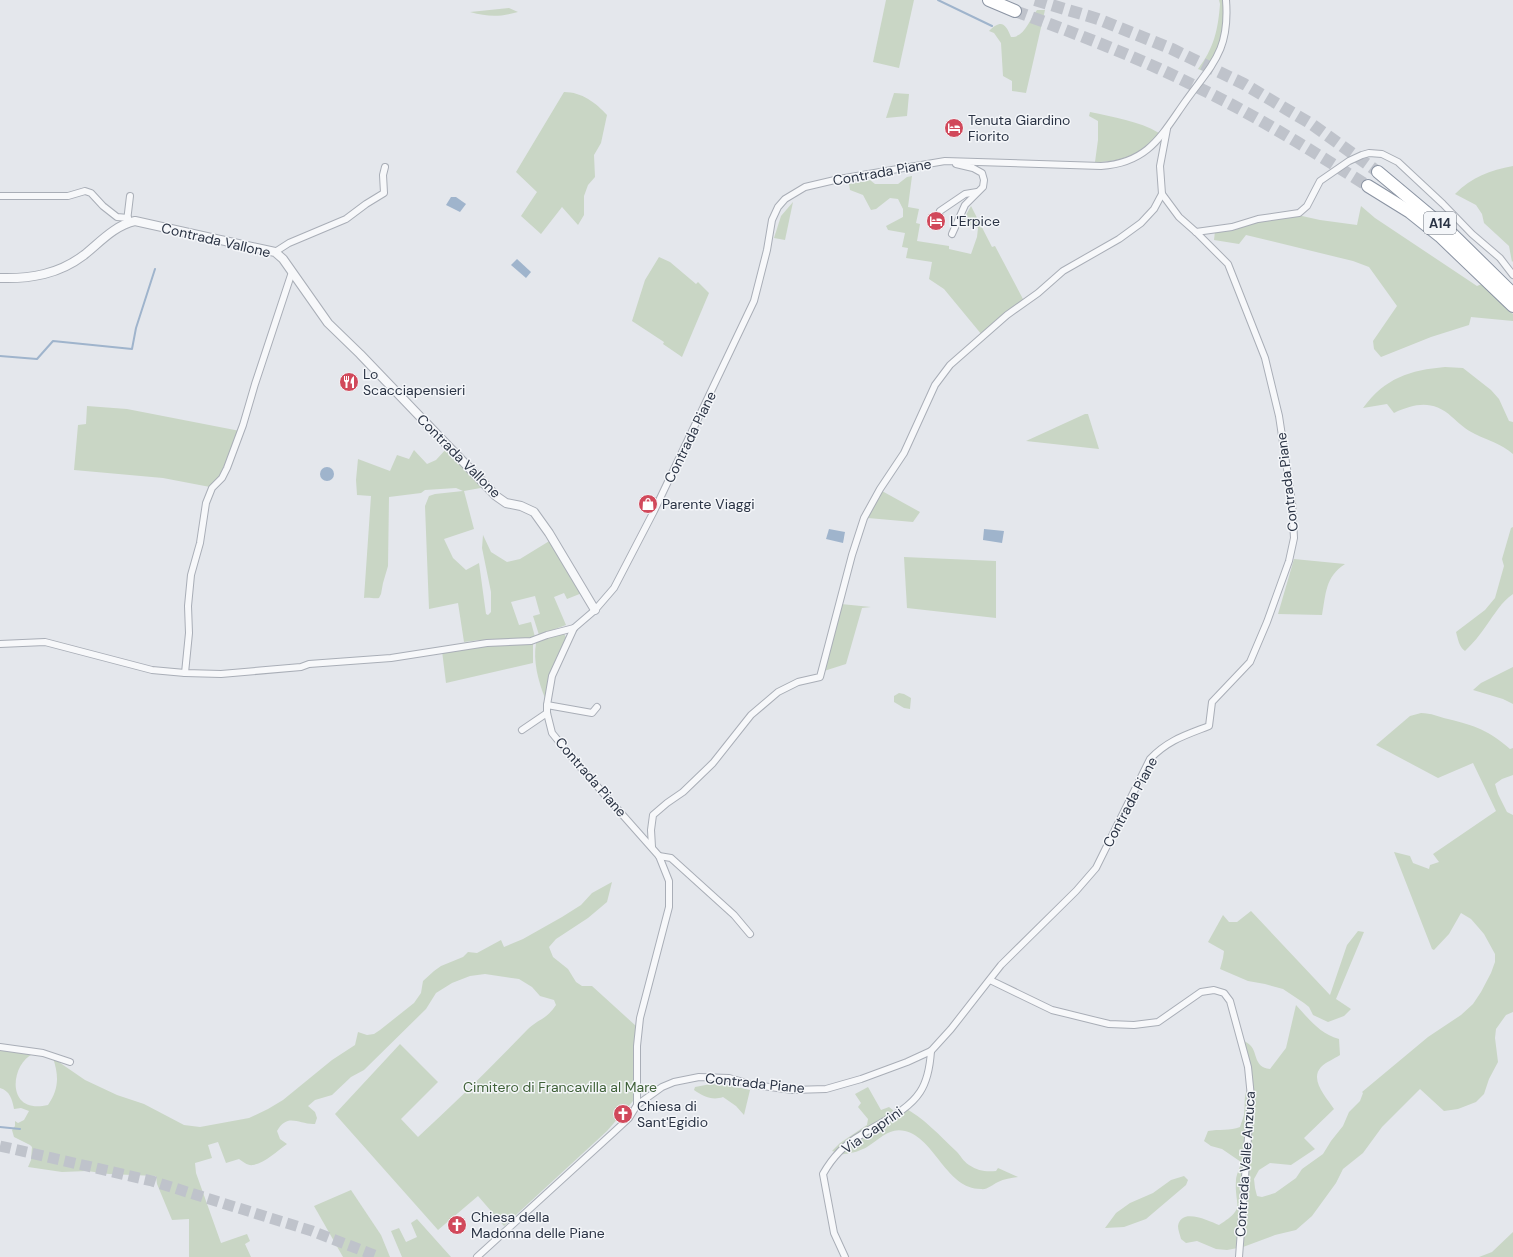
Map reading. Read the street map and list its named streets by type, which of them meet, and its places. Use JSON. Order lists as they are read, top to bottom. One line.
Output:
{"streets":{"highway":["A14"],"street":["Contrada Piane","Contrada Vallone","Via Caprini","Contrada Valle Anzuca"]},"crossings":[["Contrada Piane","Contrada Vallone"],["Contrada Piane","Via Caprini"],["Contrada Piane","Contrada Valle Anzuca"]],"parks":["Cimitero di Francavilla al Mare"],"places":{"hotel":["Tenuta Giardino Fiorito","L'Erpice"],"restaurant":["Lo Scacciapensieri"],"shop":["Parente Viaggi"],"church":["Chiesa di Sant'Egidio","Chiesa della Madonna delle Piane"]}}
